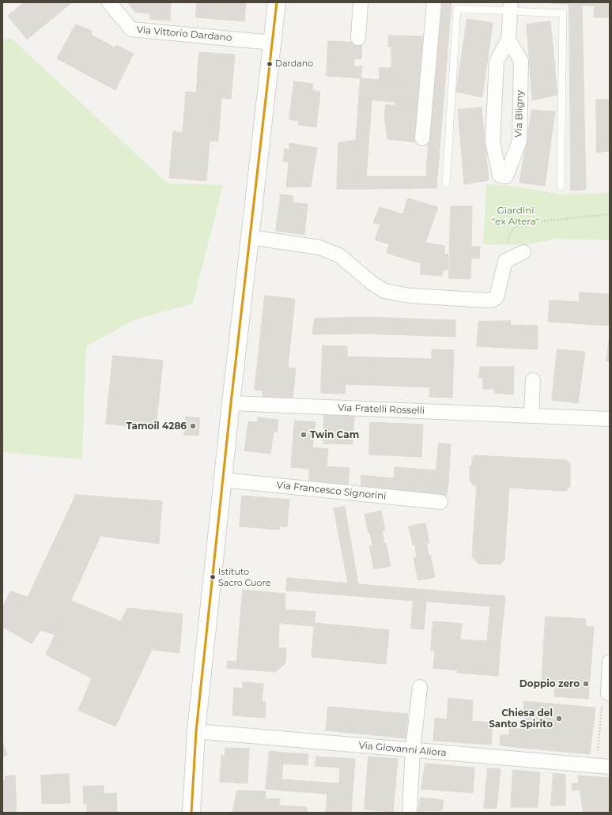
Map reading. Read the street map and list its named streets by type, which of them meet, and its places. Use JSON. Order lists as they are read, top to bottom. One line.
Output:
{"streets":{"street":["Via Vittorio Dardano","Via Bligny","Via Fratelli Rosselli","Via Francesco Signorini","Via Giovanni Aliora"]},"parks":["Giardini \"ex Altera\""],"places":["Dardano","Tamoil 4286","Twin Cam","Istituto Sacro Cuore","Doppio zero","Chiesa del Santo Spirito"]}
